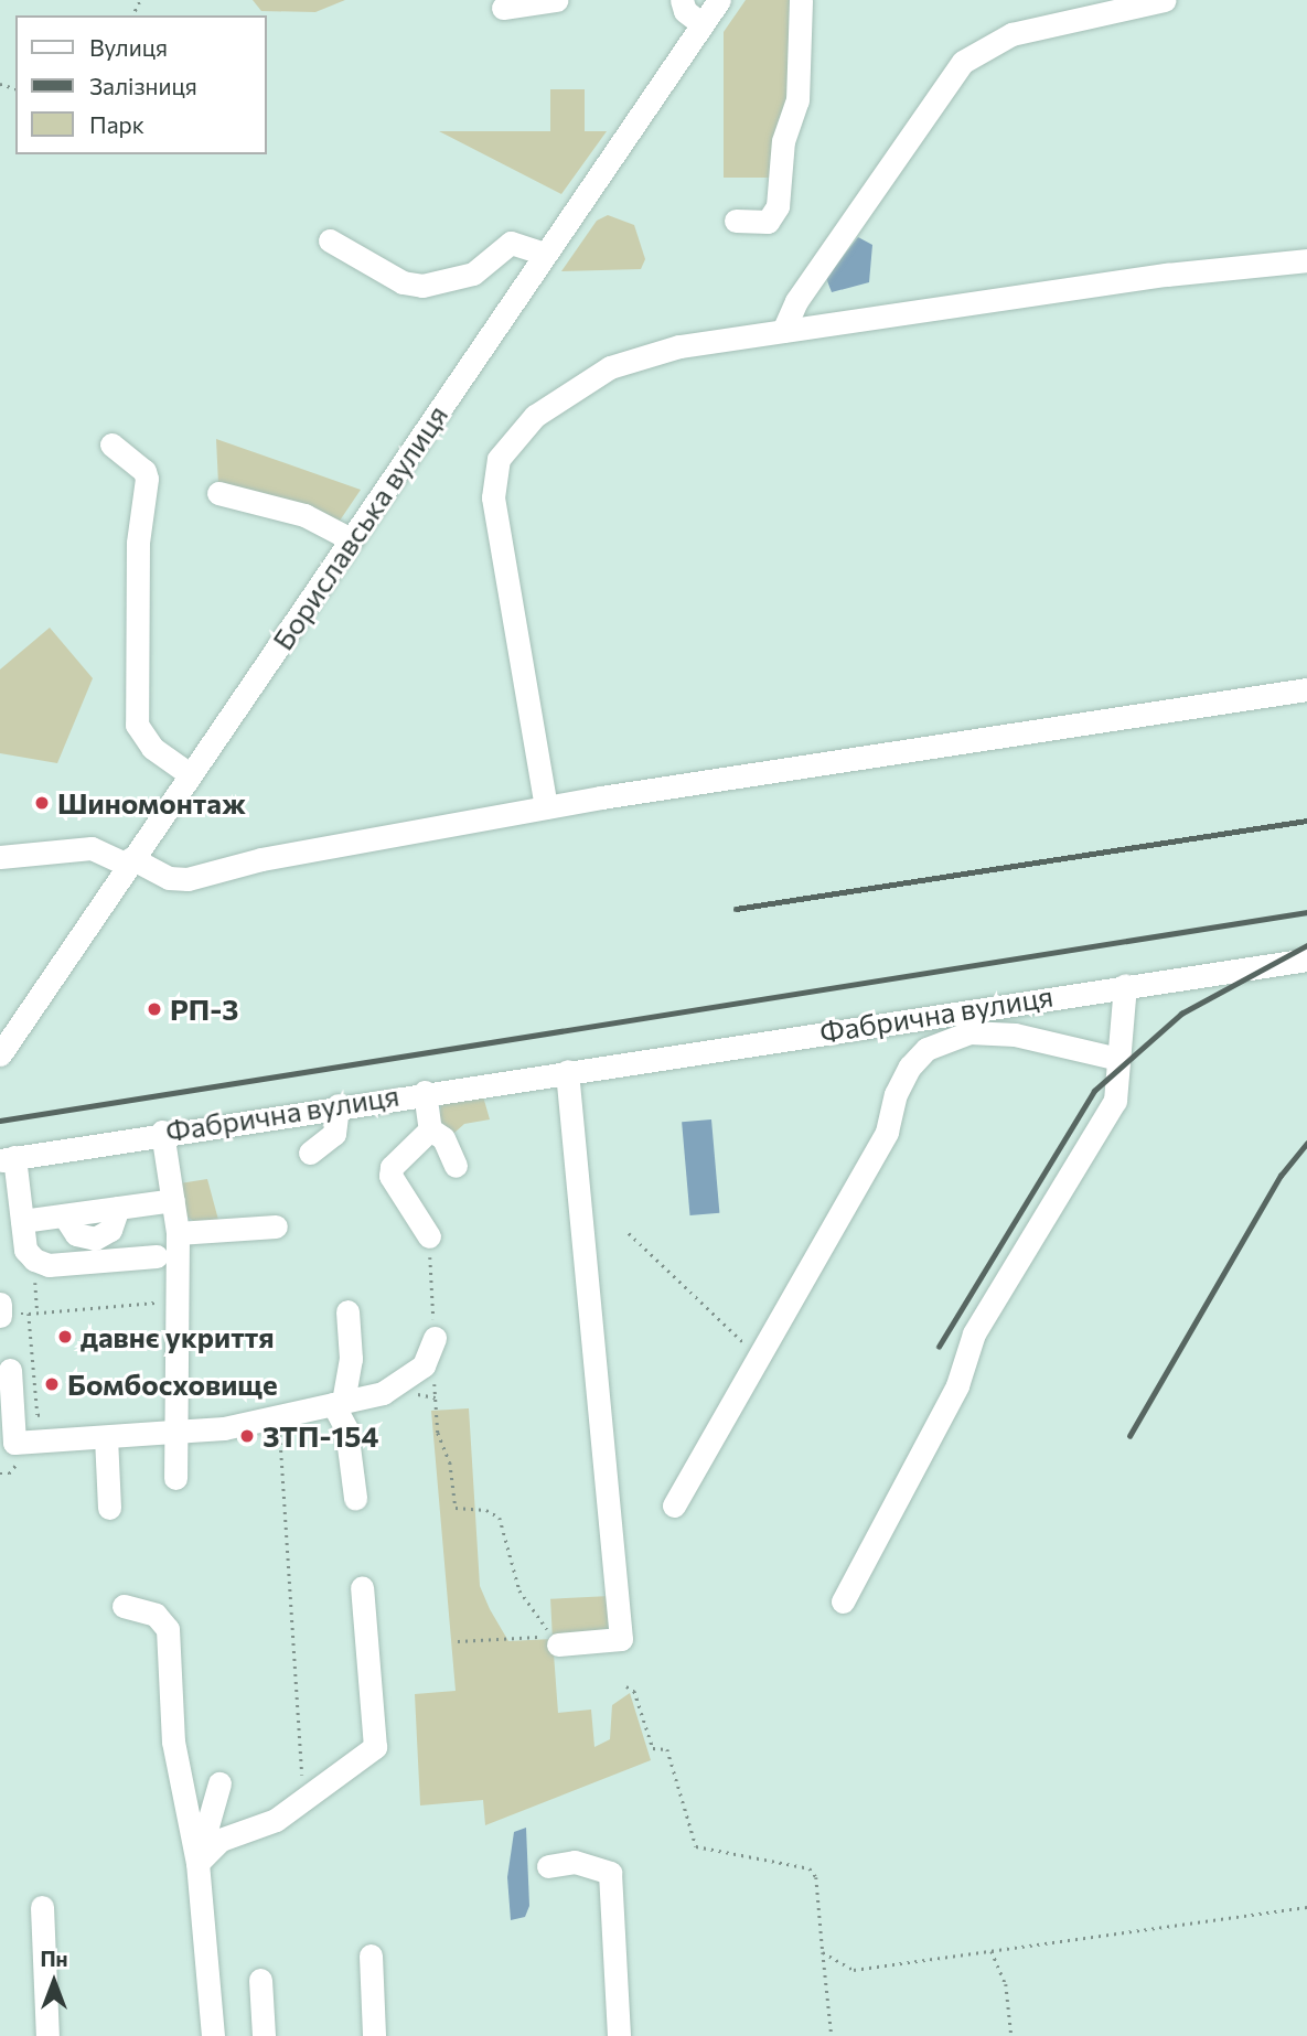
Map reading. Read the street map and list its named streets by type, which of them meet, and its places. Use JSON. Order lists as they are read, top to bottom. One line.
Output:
{"streets":{"street":["Бориславська вулиця","Фабрична вулиця"]},"places":["Шиномонтаж","РП-3","давнє укриття","Бомбосховище","ЗТП-154"],"legend":["Вулиця","Залізниця","Парк"],"north":"top"}
